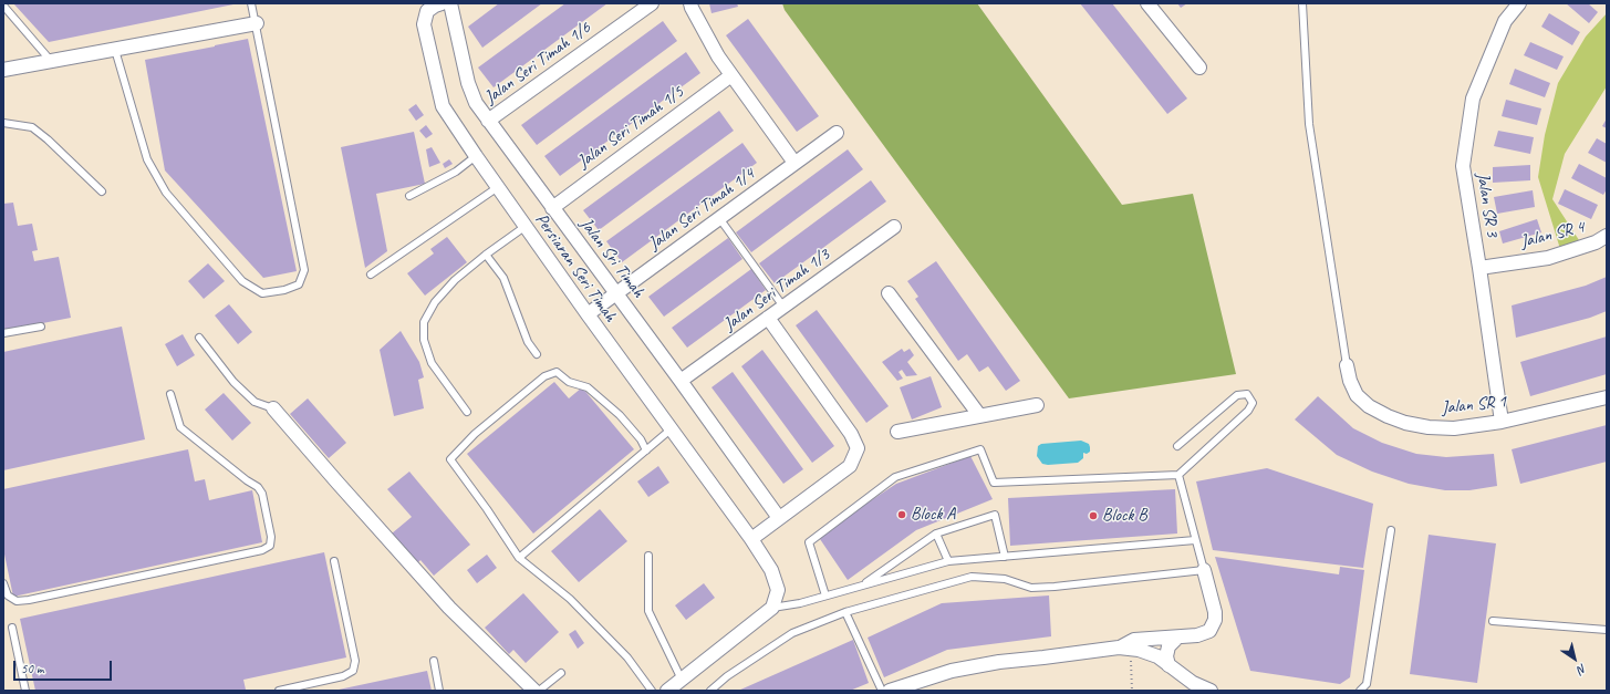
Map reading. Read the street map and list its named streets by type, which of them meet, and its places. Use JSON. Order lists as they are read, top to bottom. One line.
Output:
{"streets":{"street":["Jalan Seri Timah 1/6","Jalan Seri Timah 1/5","Jalan SR 3","Jalan Seri Timah 1/4","Jalan SR 4","Jalan Sri Timah","Persiaran Seri Timah","Jalan Seri Timah 1/3","Jalan SR 1"]},"crossings":[["Jalan Seri Timah 1/6","Jalan Sri Timah"],["Jalan Seri Timah 1/5","Jalan Sri Timah"],["Jalan SR 3","Jalan SR 4"],["Jalan SR 3","Jalan SR 1"],["Jalan Seri Timah 1/4","Jalan Sri Timah"],["Jalan Seri Timah 1/4","Persiaran Seri Timah"],["Jalan Sri Timah","Jalan Seri Timah 1/3"]],"places":["Block A","Block B"],"scale_bar":"50 m","north":"bottom right"}
